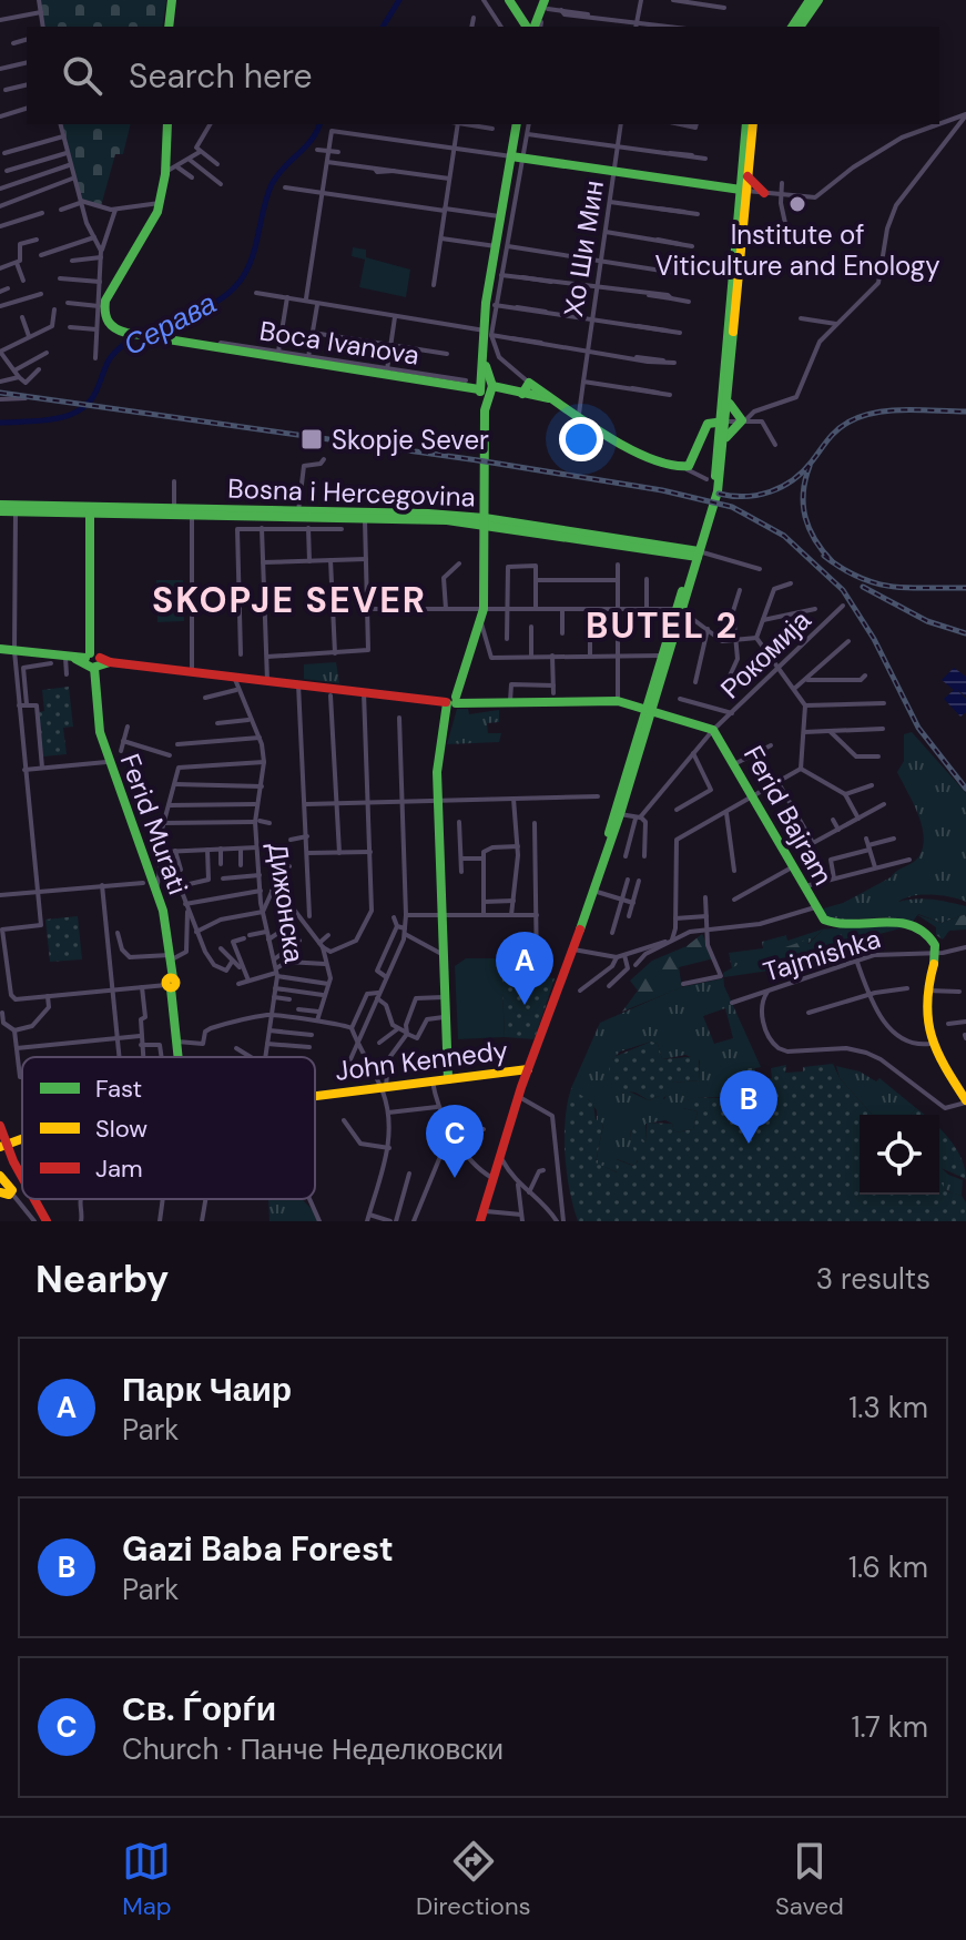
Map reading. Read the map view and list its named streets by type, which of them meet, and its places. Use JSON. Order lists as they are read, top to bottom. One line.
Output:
{"streets":{"street":["Хо Ши Мин","Boca Ivanova","Bosna i Hercegovina","Рокомија","Ferid Bajram","Ferid Murati","Дижонска","Tajmishka","John Kennedy"]},"crossings":[["Bosna i Hercegovina","Ferid Murati"],["Рокомија","Ferid Bajram"],["Ferid Bajram","Ferid Murati"],["Ferid Bajram","Дижонска"],["Ferid Bajram","Tajmishka"]],"districts":["SKOPJE SEVER","BUTEL 2"],"water":["Серава"],"places":{"other":["Institute of Viticulture and Enology"],"transit":["Skopje Sever"]},"legend":["Fast","Slow","Jam"],"page":{"search":"Search here","pins":["A","B","C"],"heading":["Nearby","3 results"],"list":[{"mark":"A","name":"Парк Чаир","note":"Park","value":"1.3 km"},{"mark":"B","name":"Gazi Baba Forest","note":"Park","value":"1.6 km"},{"mark":"C","name":"Св. Ѓорѓи","note":"Church · Панче Неделковски","value":"1.7 km"}],"nav":["Map","Directions","Saved"]}}
